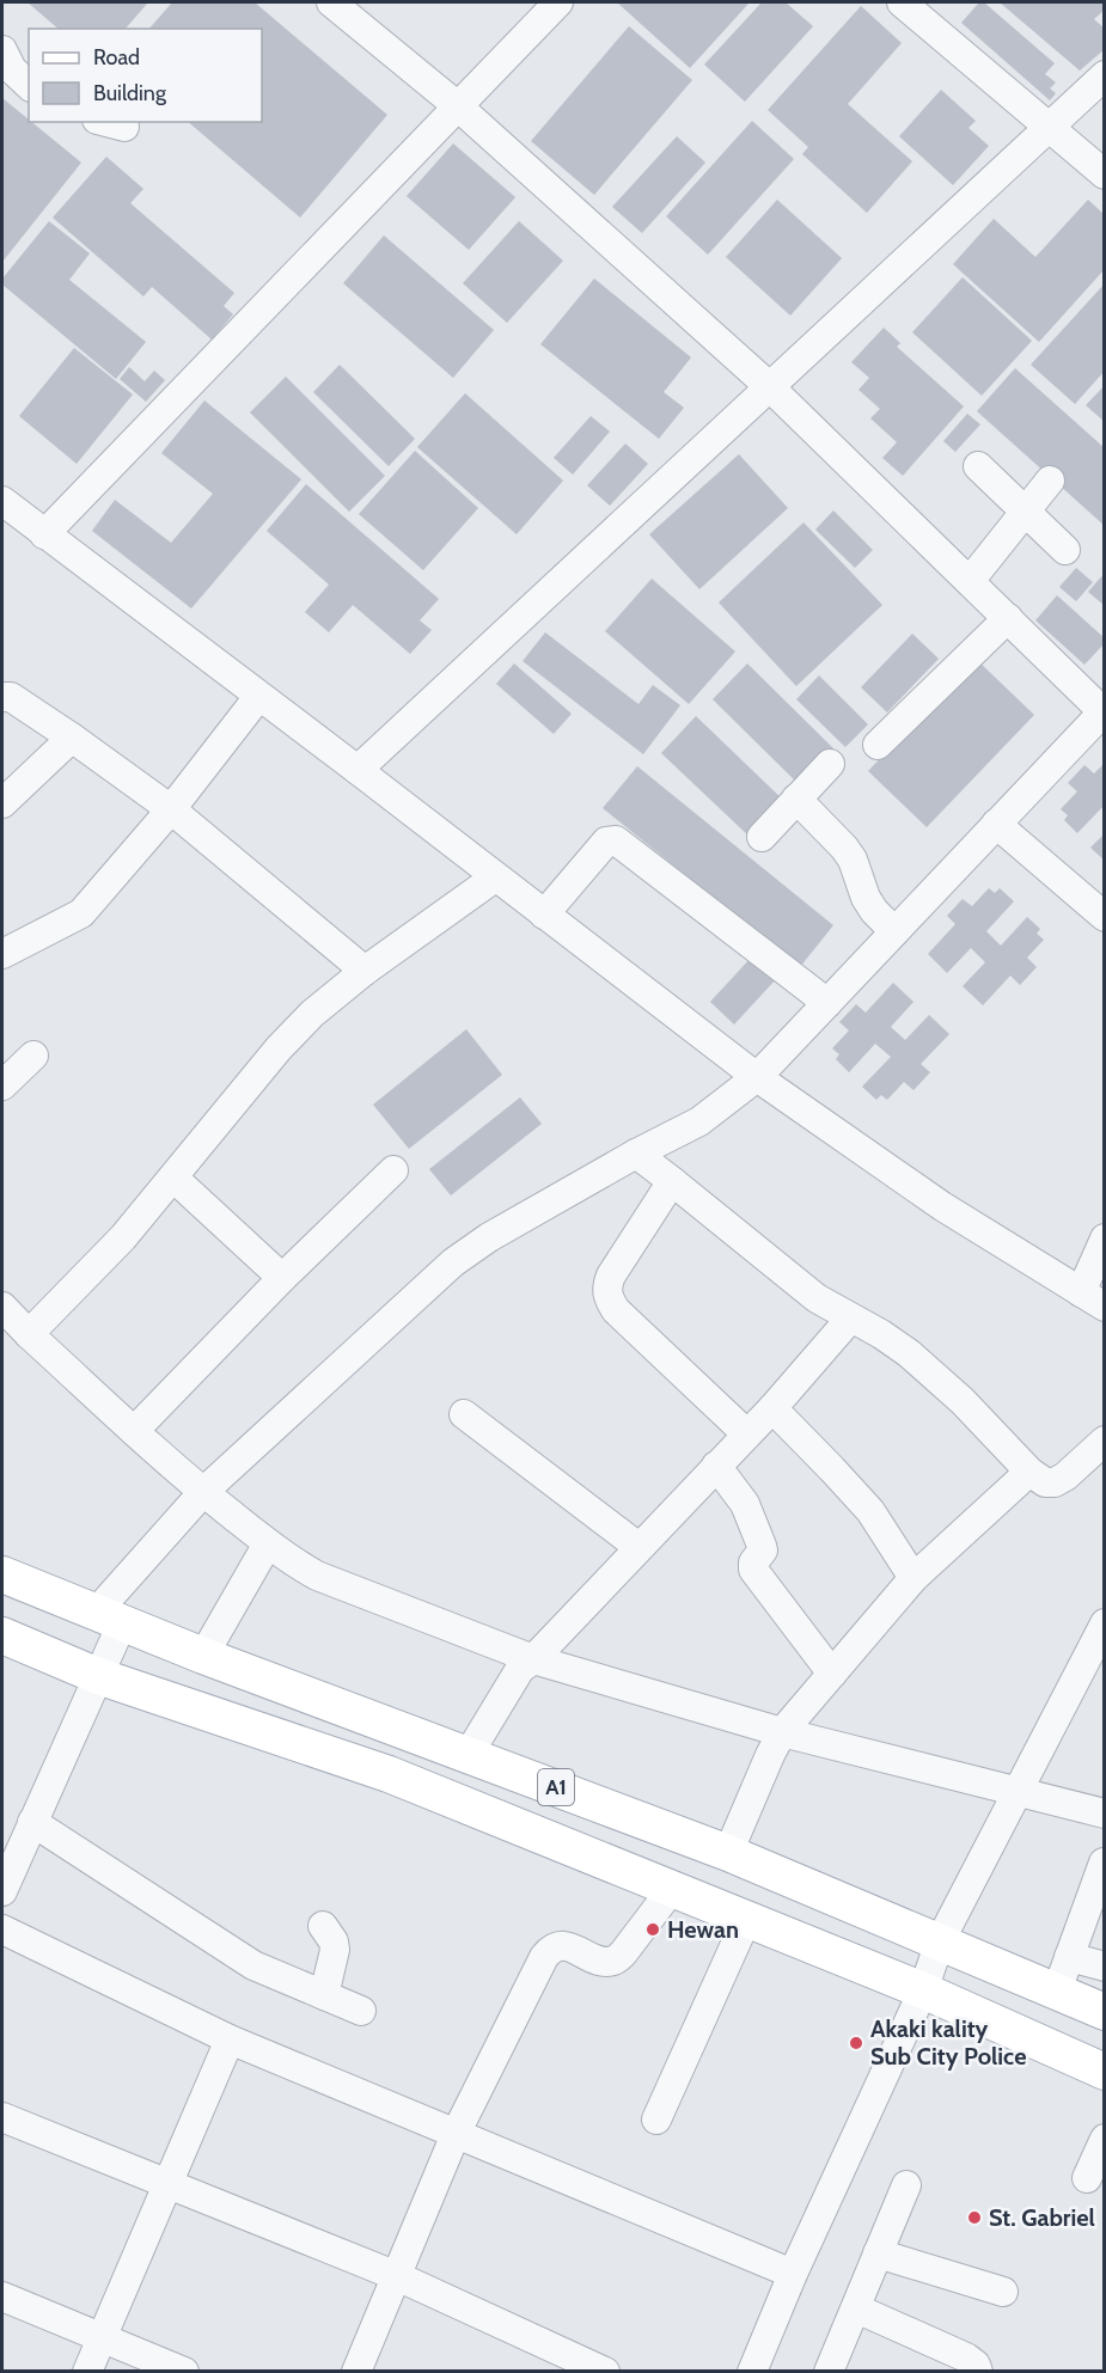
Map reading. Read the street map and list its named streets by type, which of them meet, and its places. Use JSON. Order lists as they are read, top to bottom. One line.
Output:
{"streets":{"main road":["A1"]},"places":["Hewan","Akaki kality Sub City Police","St. Gabriel"],"legend":["Road","Building"]}
